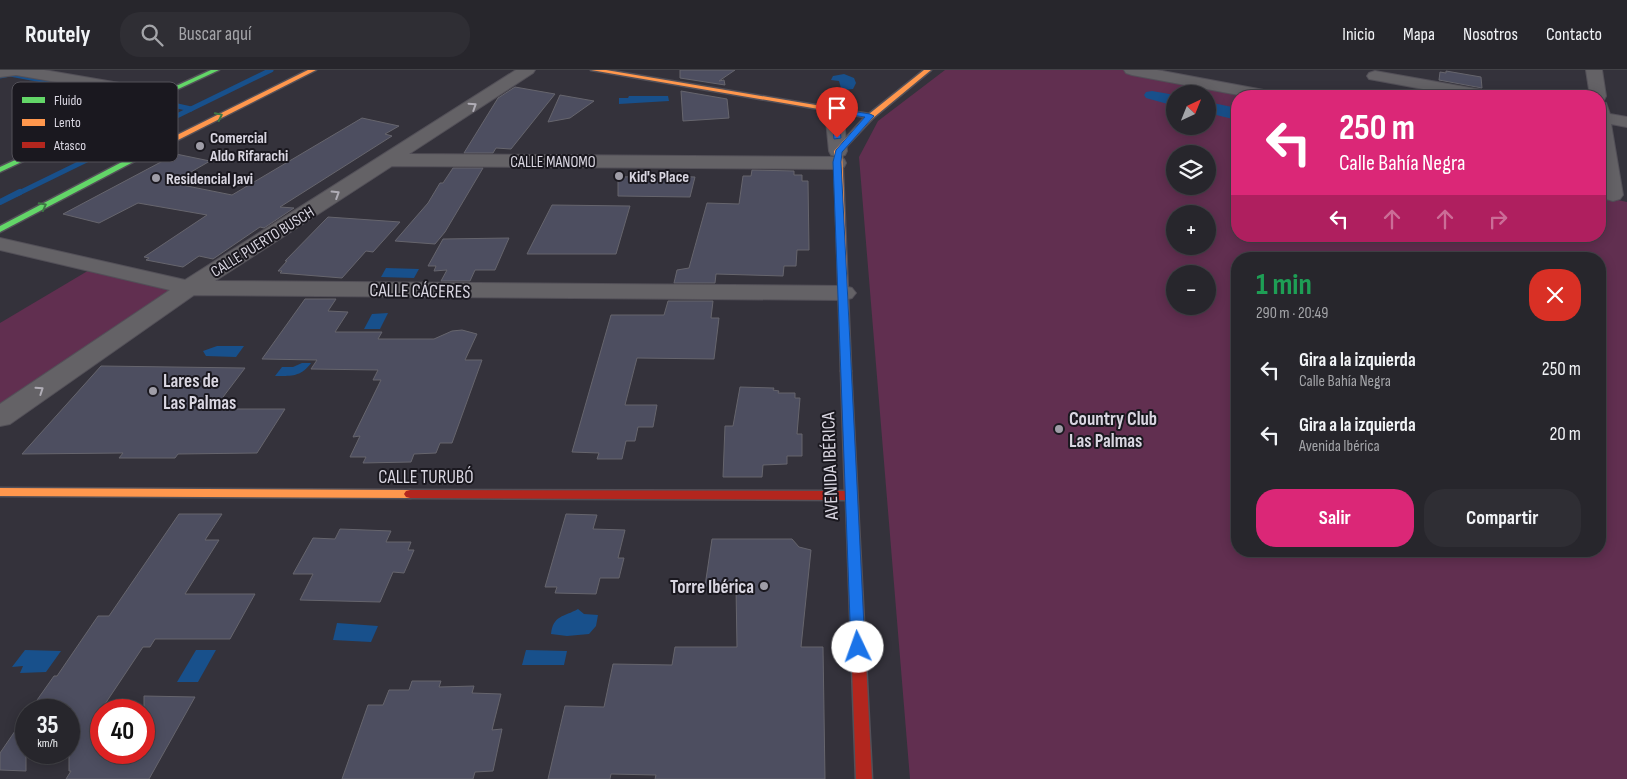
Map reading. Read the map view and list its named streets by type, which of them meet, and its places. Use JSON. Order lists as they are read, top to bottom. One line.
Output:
{"streets":{"main road":["AVENIDA IBÉRICA","CALLE TURUBÓ"],"street":["CALLE MANOMO","CALLE PUERTO BUSCH","CALLE CÁCERES"]},"crossings":[["CALLE MANOMO","CALLE PUERTO BUSCH"],["CALLE MANOMO","AVENIDA IBÉRICA"],["CALLE PUERTO BUSCH","CALLE CÁCERES"],["CALLE CÁCERES","AVENIDA IBÉRICA"],["AVENIDA IBÉRICA","CALLE TURUBÓ"]],"one_way":["CALLE PUERTO BUSCH"],"places":["Comercial Aldo Rifarachi","Kid's Place","Residencial Javi","Lares de Las Palmas","Country Club Las Palmas","Torre Ibérica"],"legend":["Fluido","Lento","Atasco"],"north":"top right","page":{"header":"Routely","search":"Buscar aquí","nav":["Inicio","Mapa","Nosotros","Contacto"],"map_buttons":["+","−"],"turn":["250 m","Calle Bahía Negra"],"heading":["1 min","290 m · 20:49"],"list":[{"name":"Gira a la izquierda","note":"Calle Bahía Negra","value":"250 m"},{"name":"Gira a la izquierda","note":"Avenida Ibérica","value":"20 m"}],"buttons":["Salir","Compartir"],"speed":"35 km/h","limit":"40"}}
